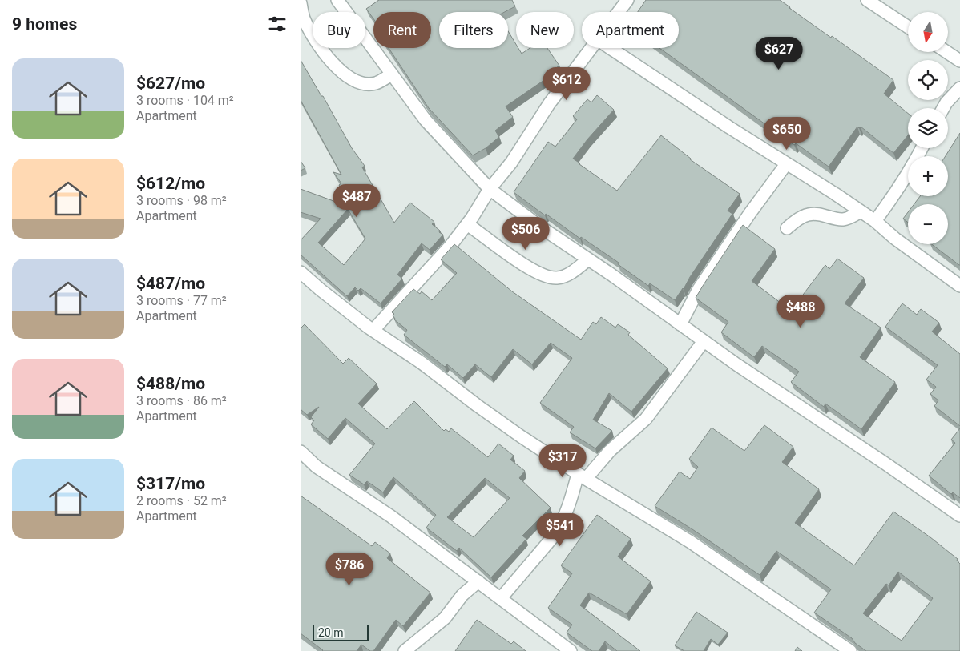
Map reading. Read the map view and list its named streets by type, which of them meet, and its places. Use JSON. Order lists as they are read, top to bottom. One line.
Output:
{"scale_bar":"20 m","north":"bottom","page":{"heading":"9 homes","map_buttons":["+","−"],"chip":["Buy","Rent","Filters","New","Apartment"],"price":["$627","$612","$650","$487","$506","$488","$317","$541","$786"],"list":[{"name":"$627/mo","note":"3 rooms · 104 m² · Apartment"},{"name":"$612/mo","note":"3 rooms · 98 m² · Apartment"},{"name":"$487/mo","note":"3 rooms · 77 m² · Apartment"},{"name":"$488/mo","note":"3 rooms · 86 m² · Apartment"},{"name":"$317/mo","note":"2 rooms · 52 m² · Apartment"}],"scale":"20 m"}}
